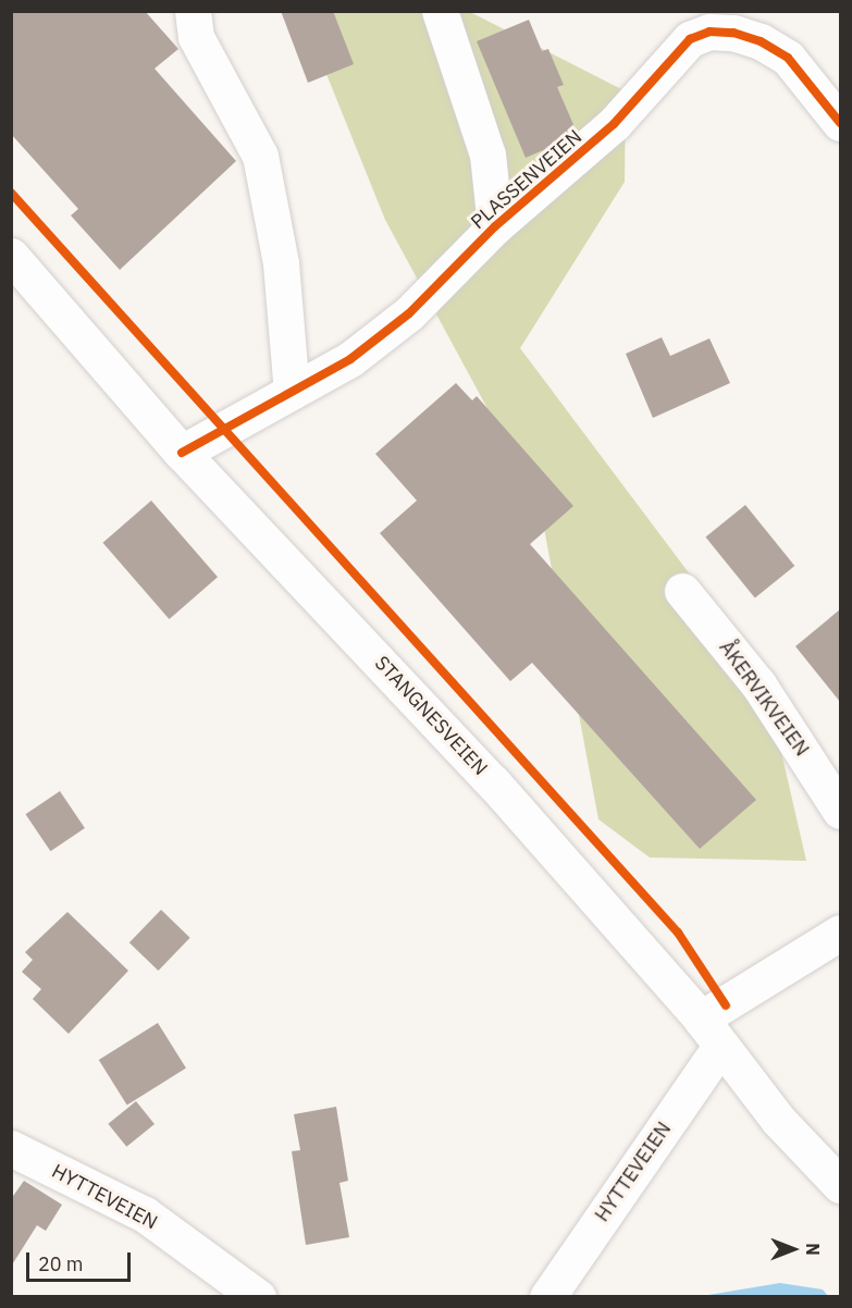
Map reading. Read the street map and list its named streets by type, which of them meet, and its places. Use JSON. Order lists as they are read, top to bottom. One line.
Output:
{"streets":{"street":["PLASSENVEIEN","ÅKERVIKVEIEN","STANGNESVEIEN","HYTTEVEIEN"]},"crossings":[["PLASSENVEIEN","STANGNESVEIEN"],["STANGNESVEIEN","HYTTEVEIEN"]],"scale_bar":"20 m","north":"right"}
